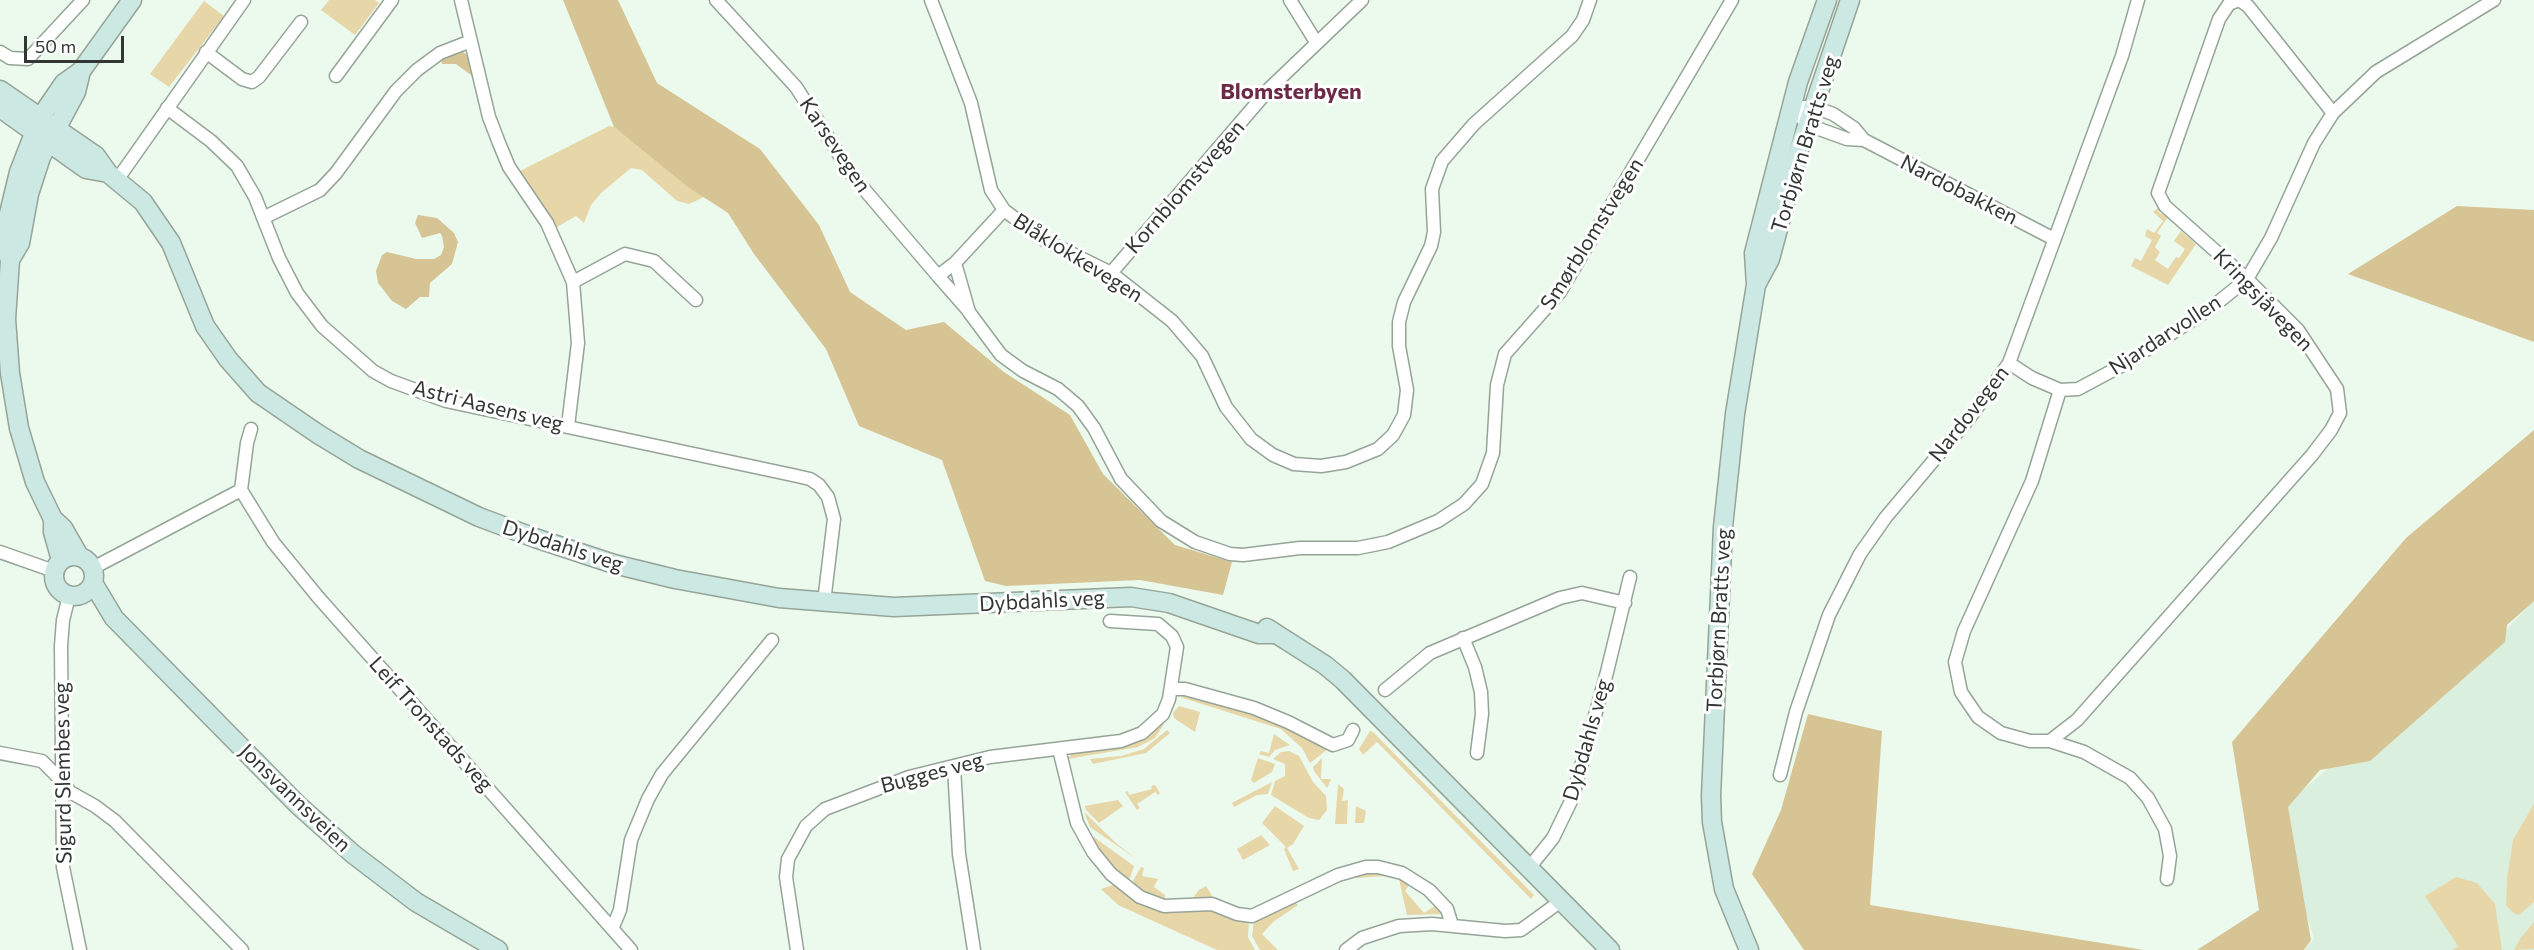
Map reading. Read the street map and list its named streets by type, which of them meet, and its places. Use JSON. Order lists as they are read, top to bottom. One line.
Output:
{"streets":{"main road":["Torbjørn Bratts veg","Dybdahls veg","Jonsvannsveien"],"street":["Karsevegen","Kornblomstvegen","Nardobakken","Smørblomstvegen","Blåklokkevegen","Kringsjåvegen","Njardarvollen","Astri Aasens veg","Nardovegen","Leif Tronstads veg","Sigurd Slembes veg","Bugges veg"]},"crossings":[["Torbjørn Bratts veg","Nardobakken"],["Karsevegen","Smørblomstvegen"],["Kornblomstvegen","Blåklokkevegen"],["Nardobakken","Nardovegen"],["Kringsjåvegen","Njardarvollen"],["Astri Aasens veg","Dybdahls veg"],["Dybdahls veg","Jonsvannsveien"],["Sigurd Slembes veg","Jonsvannsveien"]],"districts":["Blomsterbyen"],"scale_bar":"50 m"}
